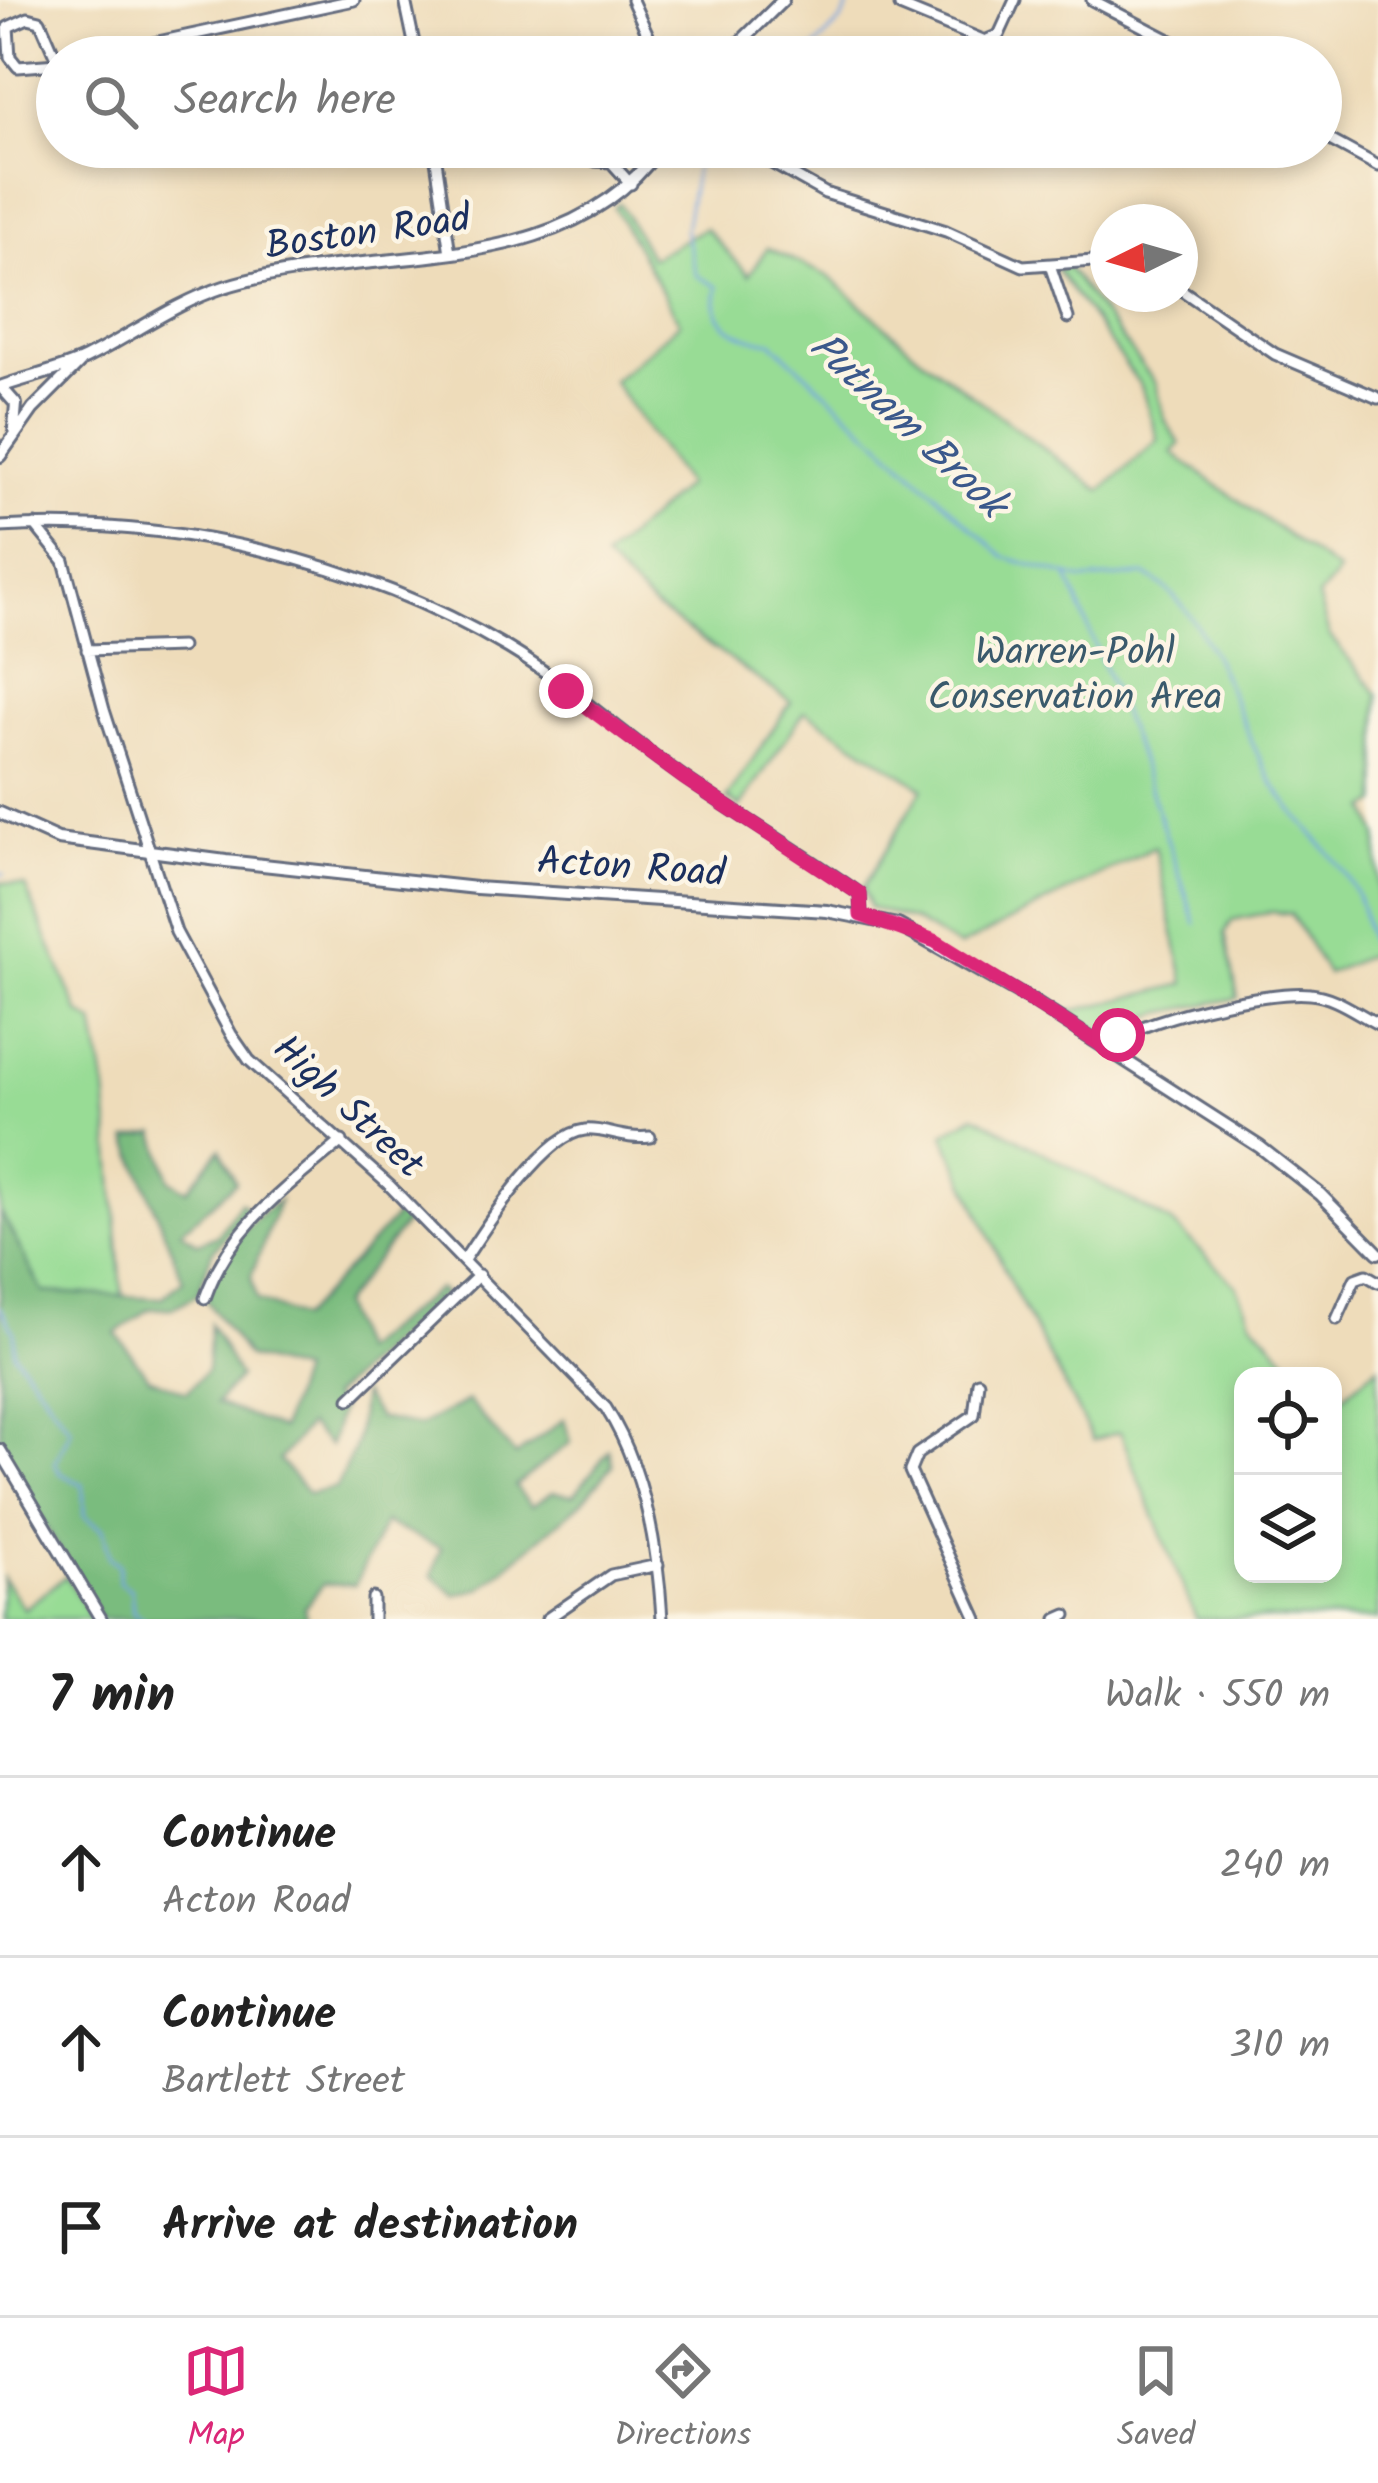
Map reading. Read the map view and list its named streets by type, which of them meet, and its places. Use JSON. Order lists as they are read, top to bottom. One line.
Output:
{"streets":{"main road":["Boston Road","Acton Road"],"street":["High Street"]},"crossings":[["Acton Road","High Street"]],"water":["Putnam Brook"],"parks":["Warren-Pohl Conservation Area"],"north":"left","page":{"search":"Search here","heading":["7 min","Walk · 550 m"],"list":[["Continue","Acton Road","240 m"],["Continue","Bartlett Street","310 m"],"Arrive at destination"],"nav":["Map","Directions","Saved"]}}
